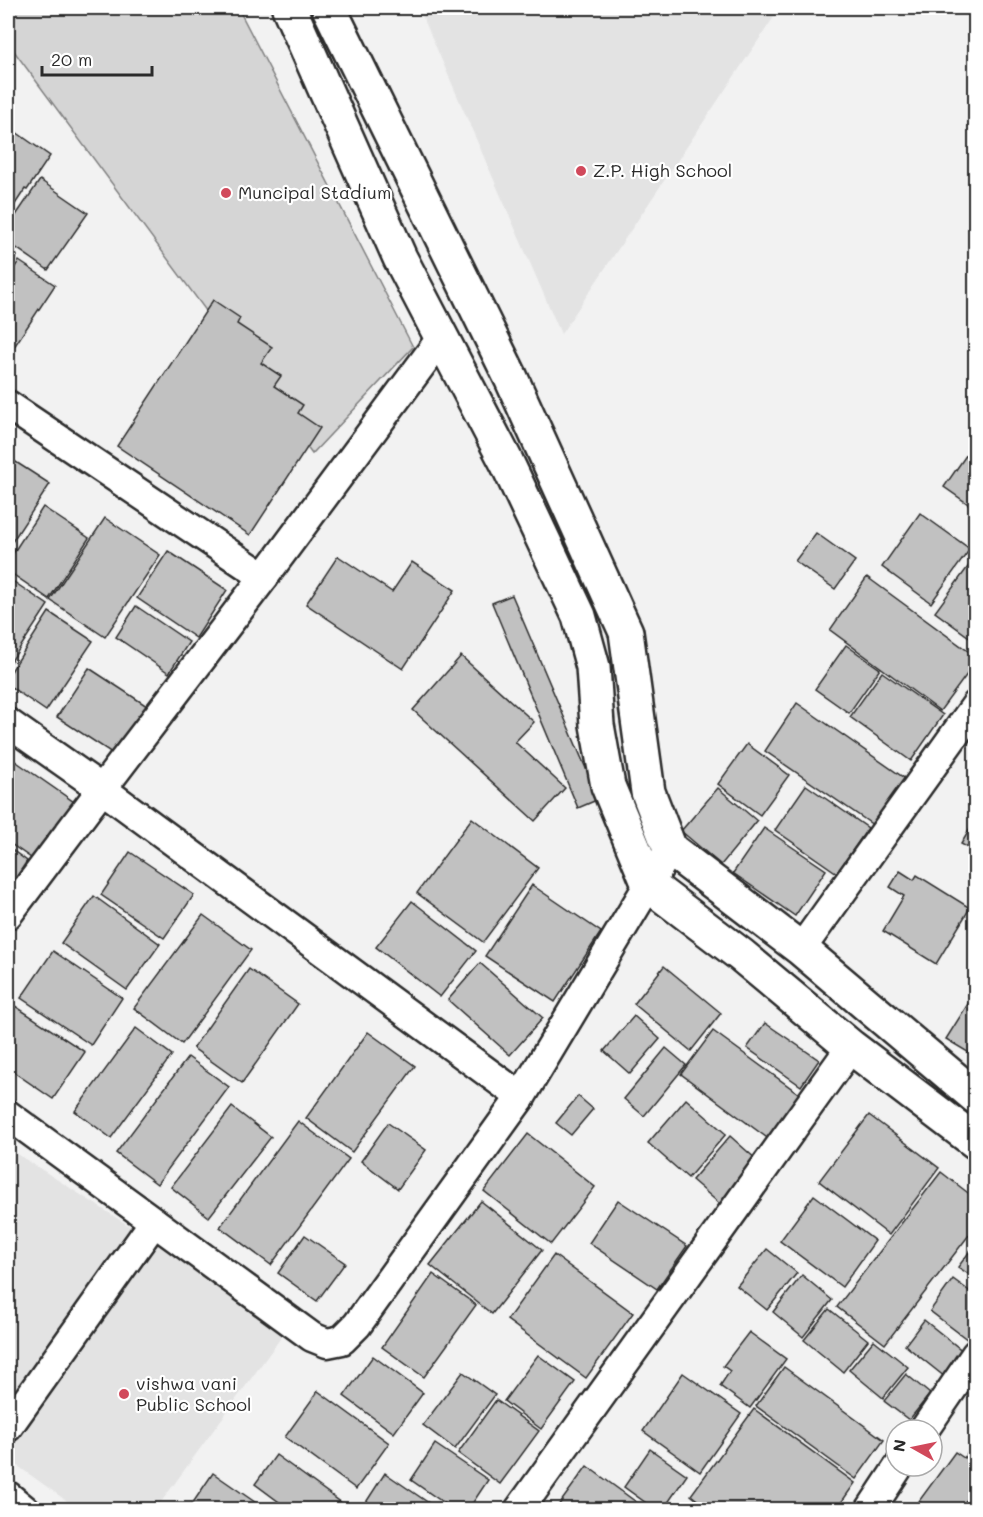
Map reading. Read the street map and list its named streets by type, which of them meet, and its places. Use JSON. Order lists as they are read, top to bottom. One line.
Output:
{"places":["Z.P. High School","Muncipal Stadium","vishwa vani Public School"],"scale_bar":"20 m","north":"left"}
